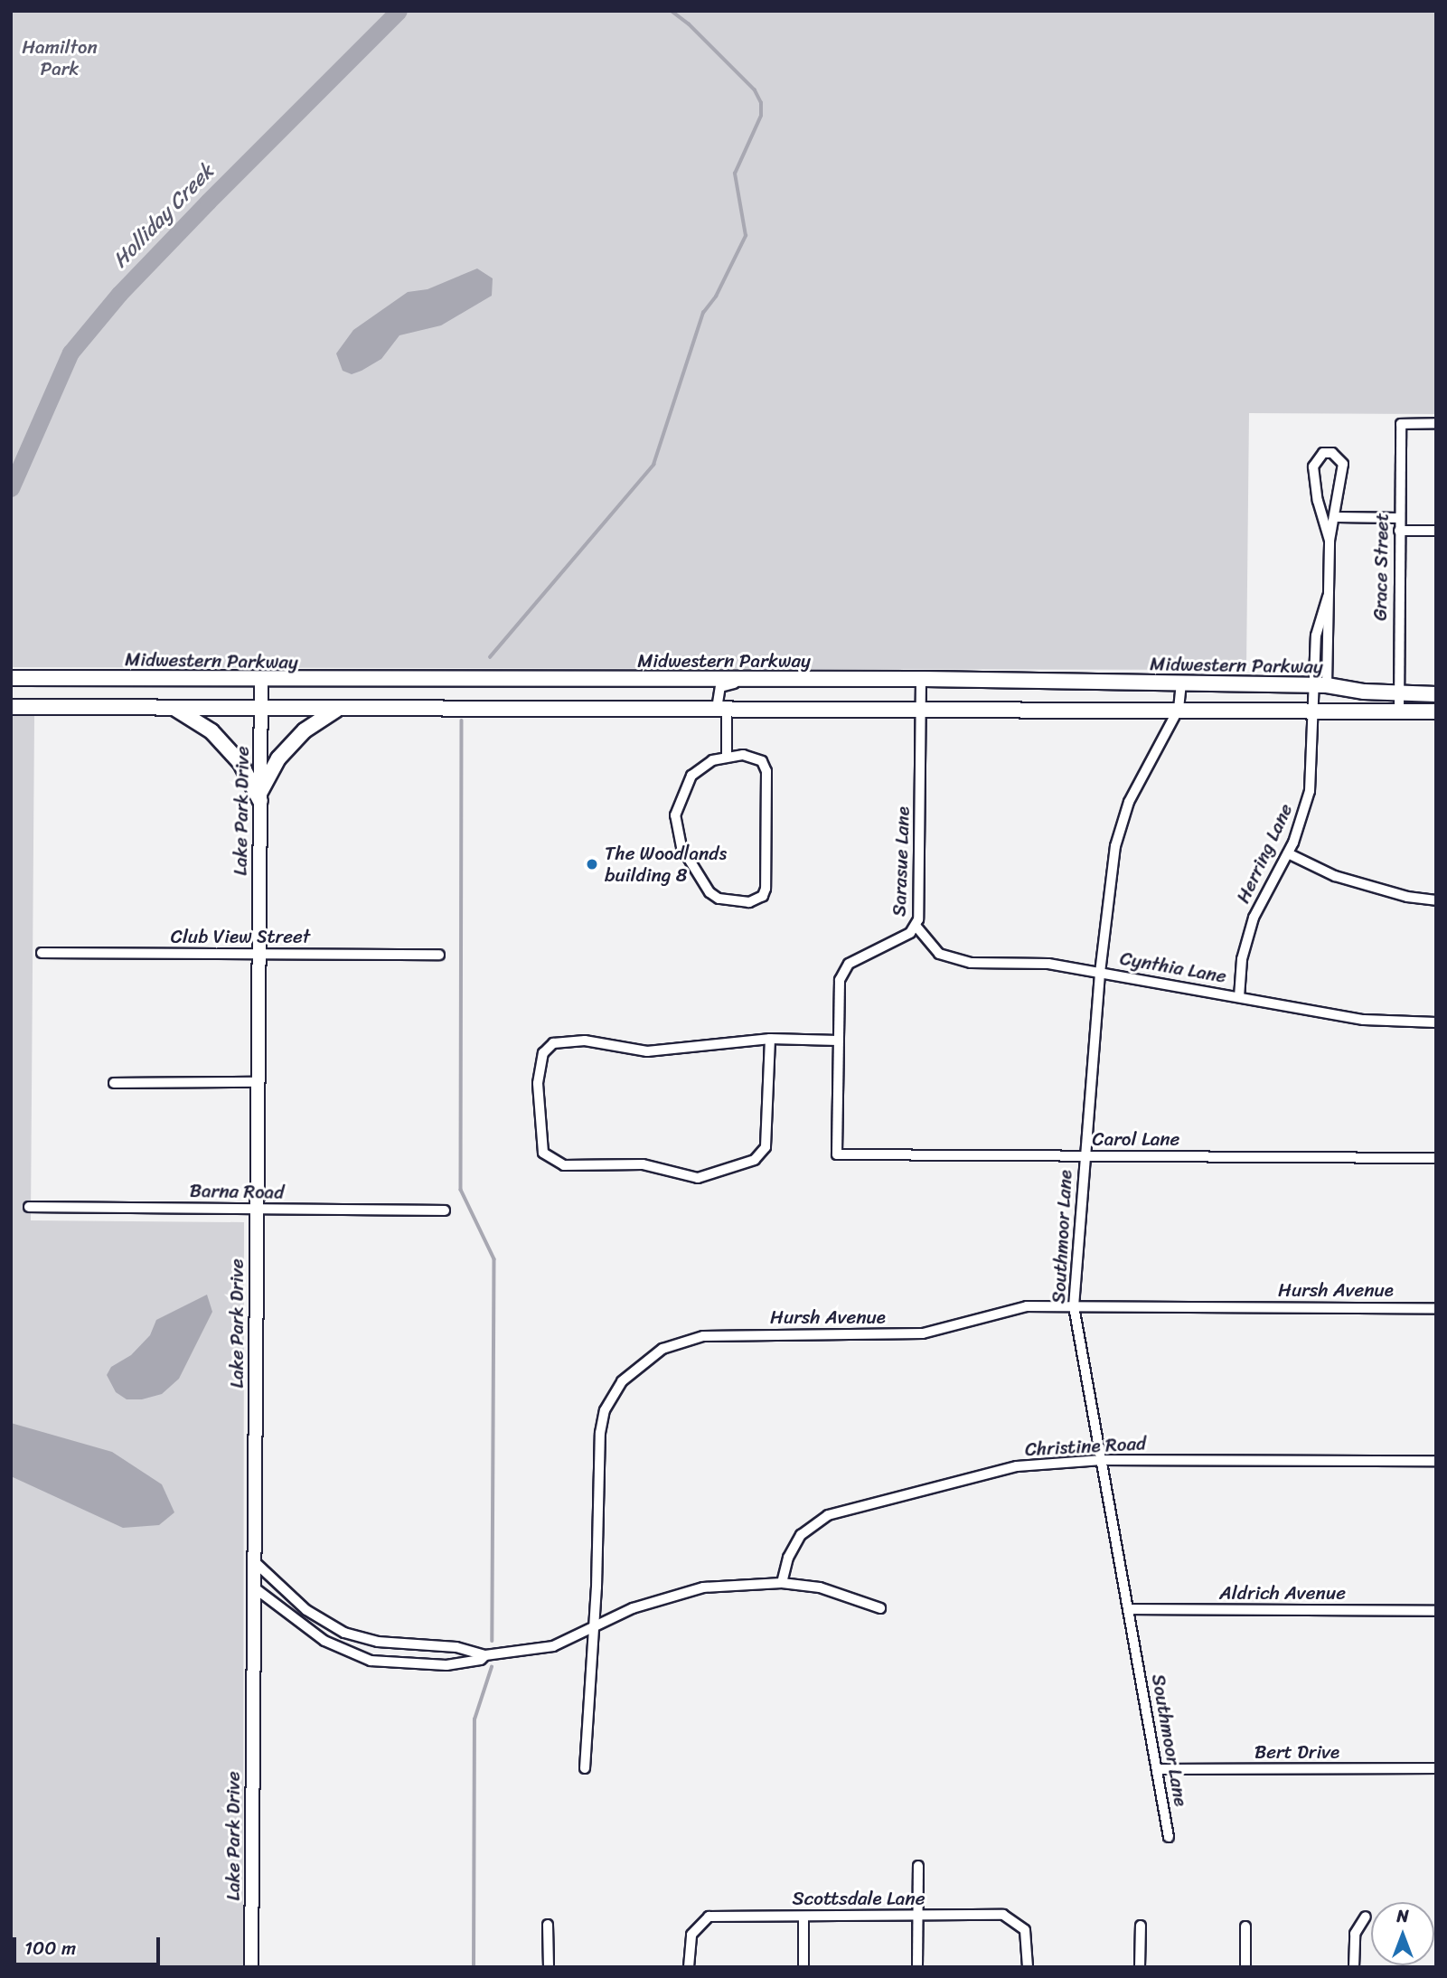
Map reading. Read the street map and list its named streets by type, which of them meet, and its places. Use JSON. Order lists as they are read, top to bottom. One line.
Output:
{"streets":{"main road":["Midwestern Parkway"],"street":["Grace Street","Lake Park Drive","Herring Lane","Sarasue Lane","Club View Street","Cynthia Lane","Carol Lane","Barna Road","Southmoor Lane","Hursh Avenue","Christine Road","Aldrich Avenue","Bert Drive","Scottsdale Lane"]},"crossings":[["Grace Street","Midwestern Parkway"],["Midwestern Parkway","Lake Park Drive"],["Midwestern Parkway","Herring Lane"],["Midwestern Parkway","Sarasue Lane"],["Midwestern Parkway","Southmoor Lane"],["Lake Park Drive","Club View Street"],["Lake Park Drive","Barna Road"],["Herring Lane","Cynthia Lane"],["Sarasue Lane","Cynthia Lane"],["Sarasue Lane","Carol Lane"],["Cynthia Lane","Southmoor Lane"],["Carol Lane","Southmoor Lane"],["Southmoor Lane","Hursh Avenue"],["Southmoor Lane","Christine Road"],["Southmoor Lane","Aldrich Avenue"],["Southmoor Lane","Bert Drive"]],"water":["Holliday Creek"],"parks":["Hamilton Park"],"places":["The Woodlands building 8"],"scale_bar":"100 m","north":"top"}
